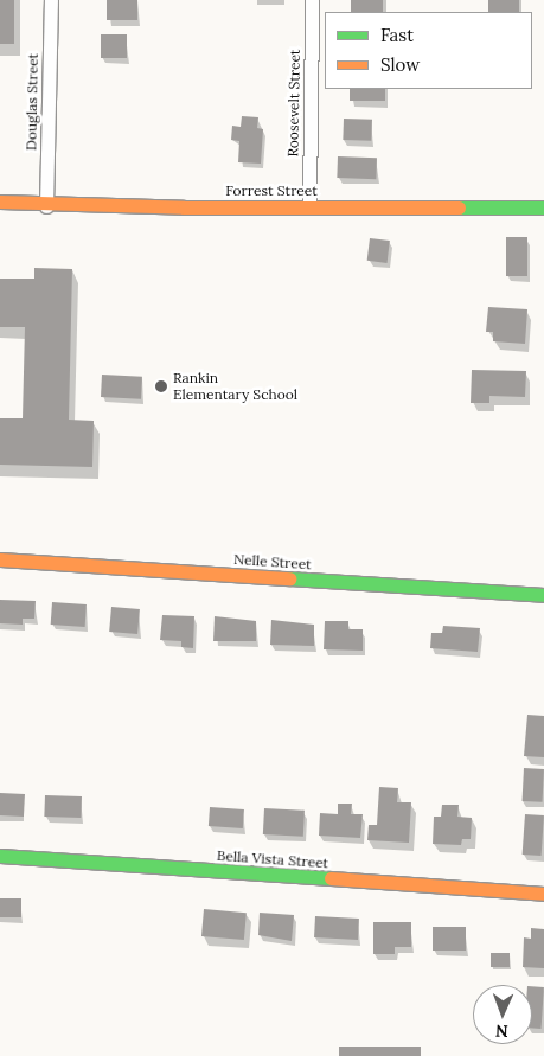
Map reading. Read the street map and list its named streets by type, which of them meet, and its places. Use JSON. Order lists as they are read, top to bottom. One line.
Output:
{"streets":{"street":["Douglas Street","Roosevelt Street","Forrest Street","Nelle Street","Bella Vista Street"]},"crossings":[["Douglas Street","Forrest Street"],["Roosevelt Street","Forrest Street"]],"places":["Rankin Elementary School"],"legend":["Fast","Slow"],"north":"bottom"}
